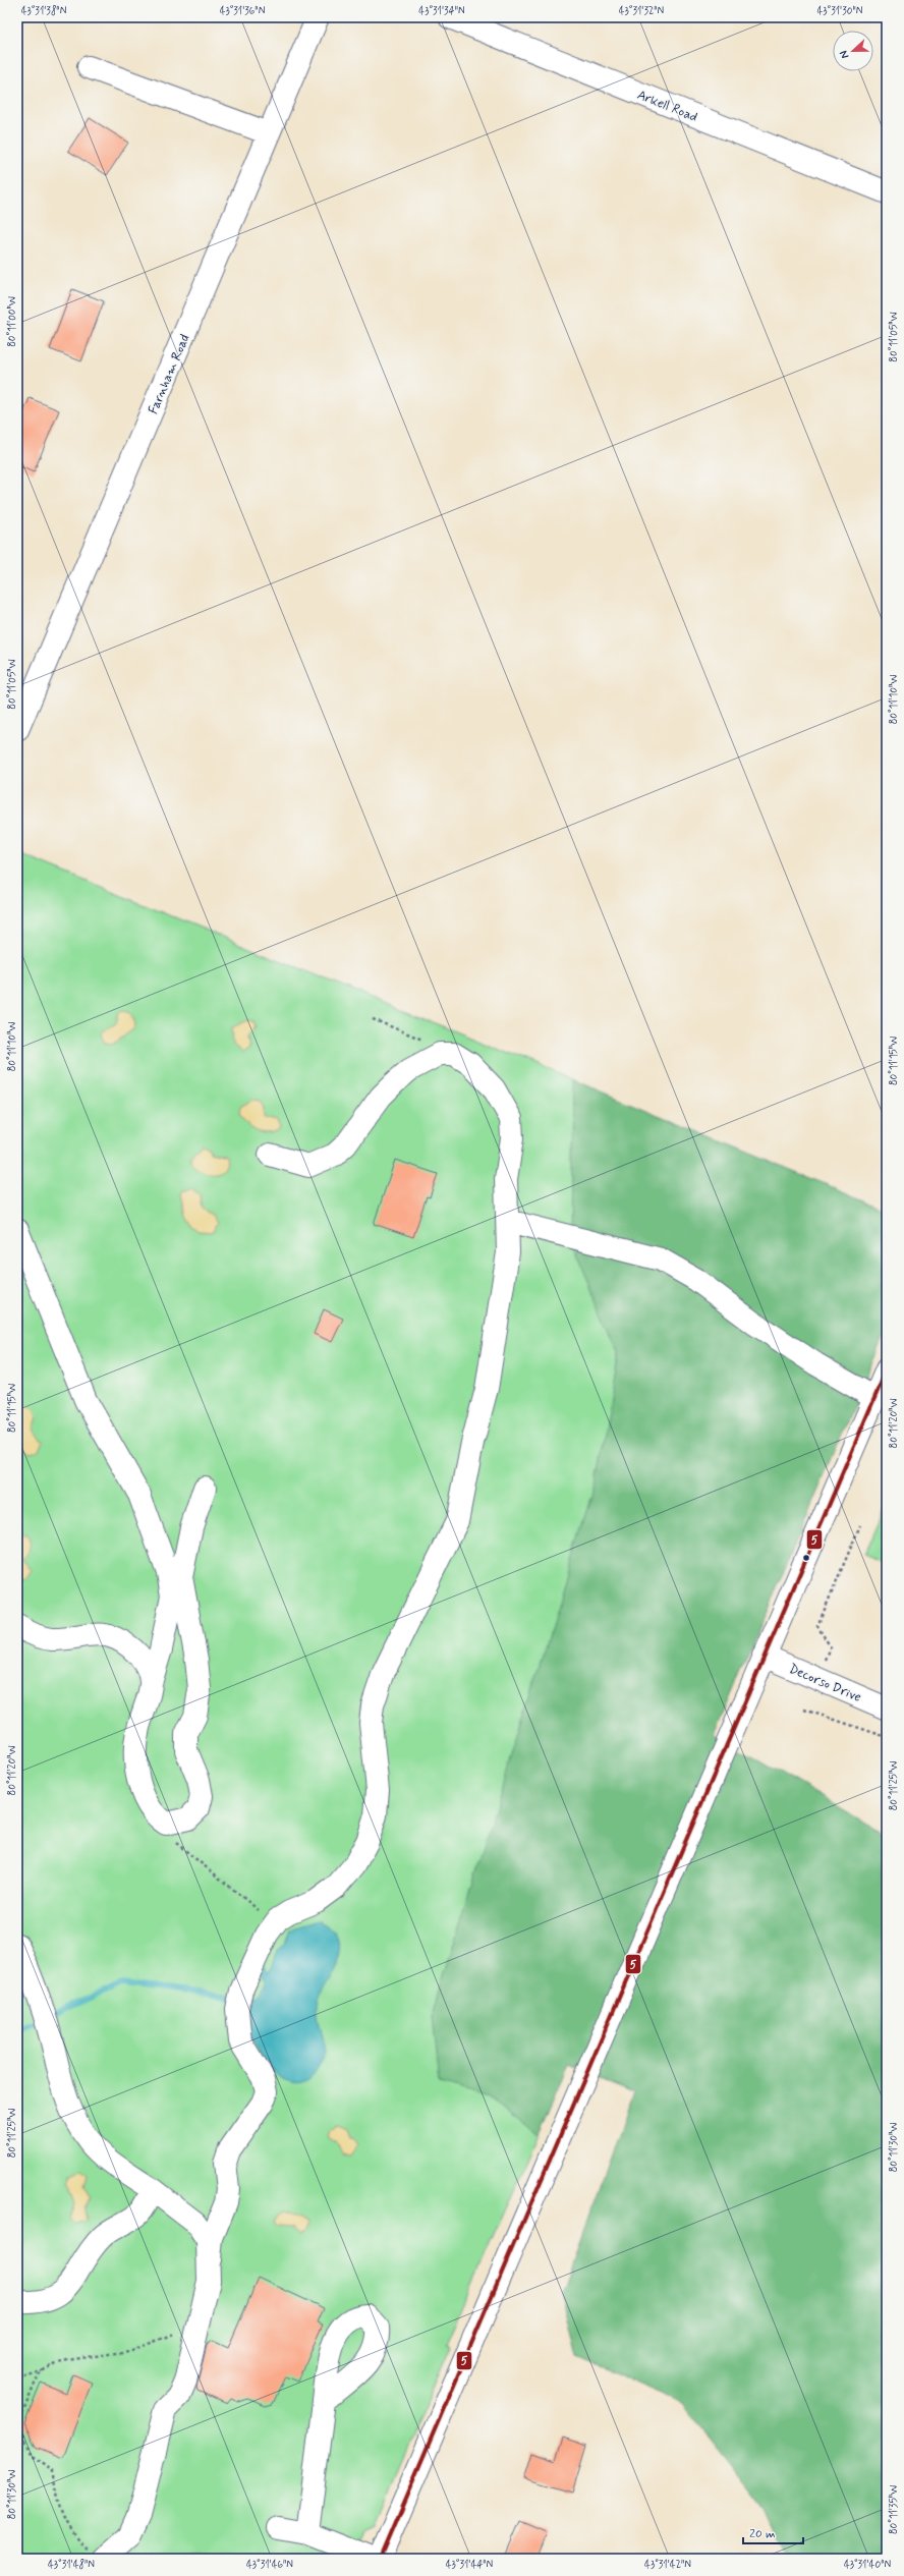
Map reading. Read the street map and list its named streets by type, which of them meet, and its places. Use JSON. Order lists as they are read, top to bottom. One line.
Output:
{"streets":{"main road":["Arkell Road","Farnham Road","Decorso Drive"]},"lines":["transit line 5"],"scale_bar":"20 m","north":"left","coordinates":["43°31'38\"N","43°31'36\"N","43°31'34\"N","43°31'32\"N","43°31'30\"N","80°11'00\"W","80°11'05\"W","80°11'10\"W","80°11'15\"W","80°11'20\"W","80°11'25\"W","80°11'30\"W","80°11'35\"W","43°31'48\"N","43°31'46\"N","43°31'44\"N","43°31'42\"N","43°31'40\"N"]}
